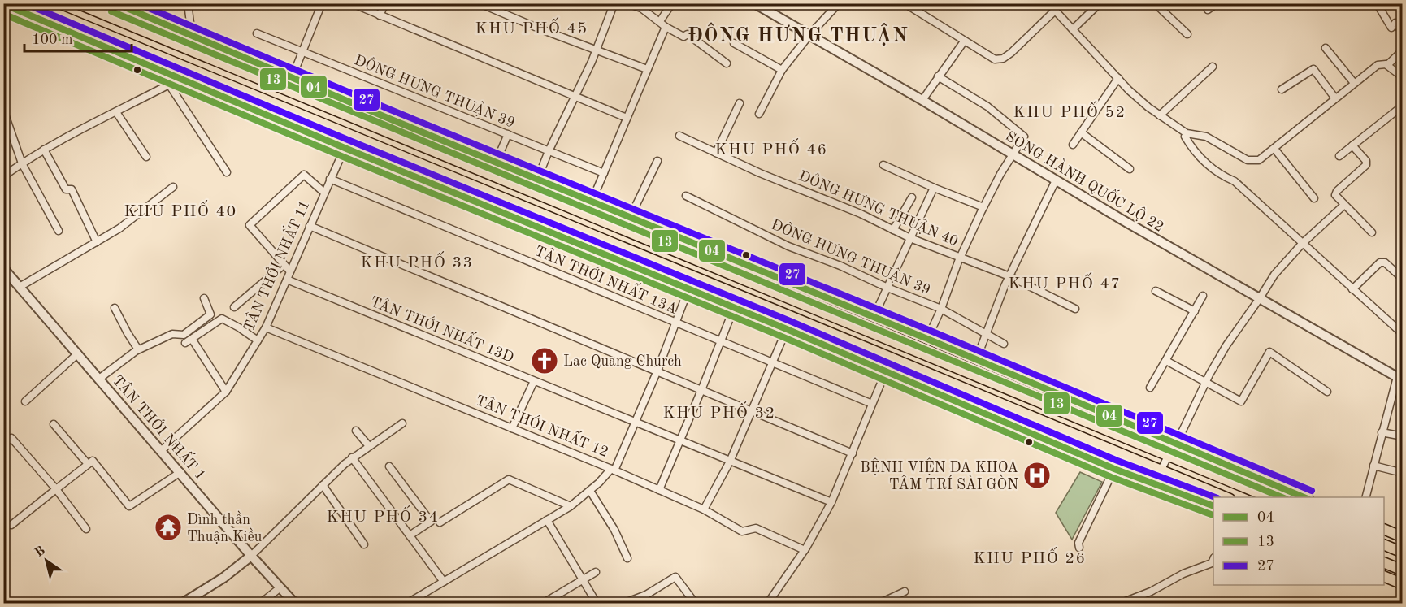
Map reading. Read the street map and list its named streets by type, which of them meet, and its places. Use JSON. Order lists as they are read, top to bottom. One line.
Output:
{"streets":{"street":["ĐÔNG HƯNG THUẬN 39","SONG HÀNH QUỐC LỘ 22","ĐÔNG HƯNG THUẬN 40","TÂN THỚI NHẤT 11","TÂN THỚI NHẤT 13A","TÂN THỚI NHẤT 13D","TÂN THỚI NHẤT 12","TÂN THỚI NHẤT 1"]},"crossings":[["TÂN THỚI NHẤT 11","TÂN THỚI NHẤT 13A"],["TÂN THỚI NHẤT 11","TÂN THỚI NHẤT 13D"],["TÂN THỚI NHẤT 11","TÂN THỚI NHẤT 12"],["TÂN THỚI NHẤT 11","TÂN THỚI NHẤT 1"]],"districts":["KHU PHỐ 45","ĐÔNG HƯNG THUẬN","KHU PHỐ 52","KHU PHỐ 46","KHU PHỐ 40","KHU PHỐ 33","KHU PHỐ 47","KHU PHỐ 32","KHU PHỐ 34","KHU PHỐ 26"],"places":{"church":["Lac Quang Church"],"hospital":["BỆNH VIỆN ĐA KHOA TÂM TRÍ SÀI GÒN"],"temple":["Đình thần Thuận Kiều"]},"lines":["transit line 04","transit line 27","transit line 13"],"legend":["04","13","27"],"scale_bar":"100 m","north":"top left"}
